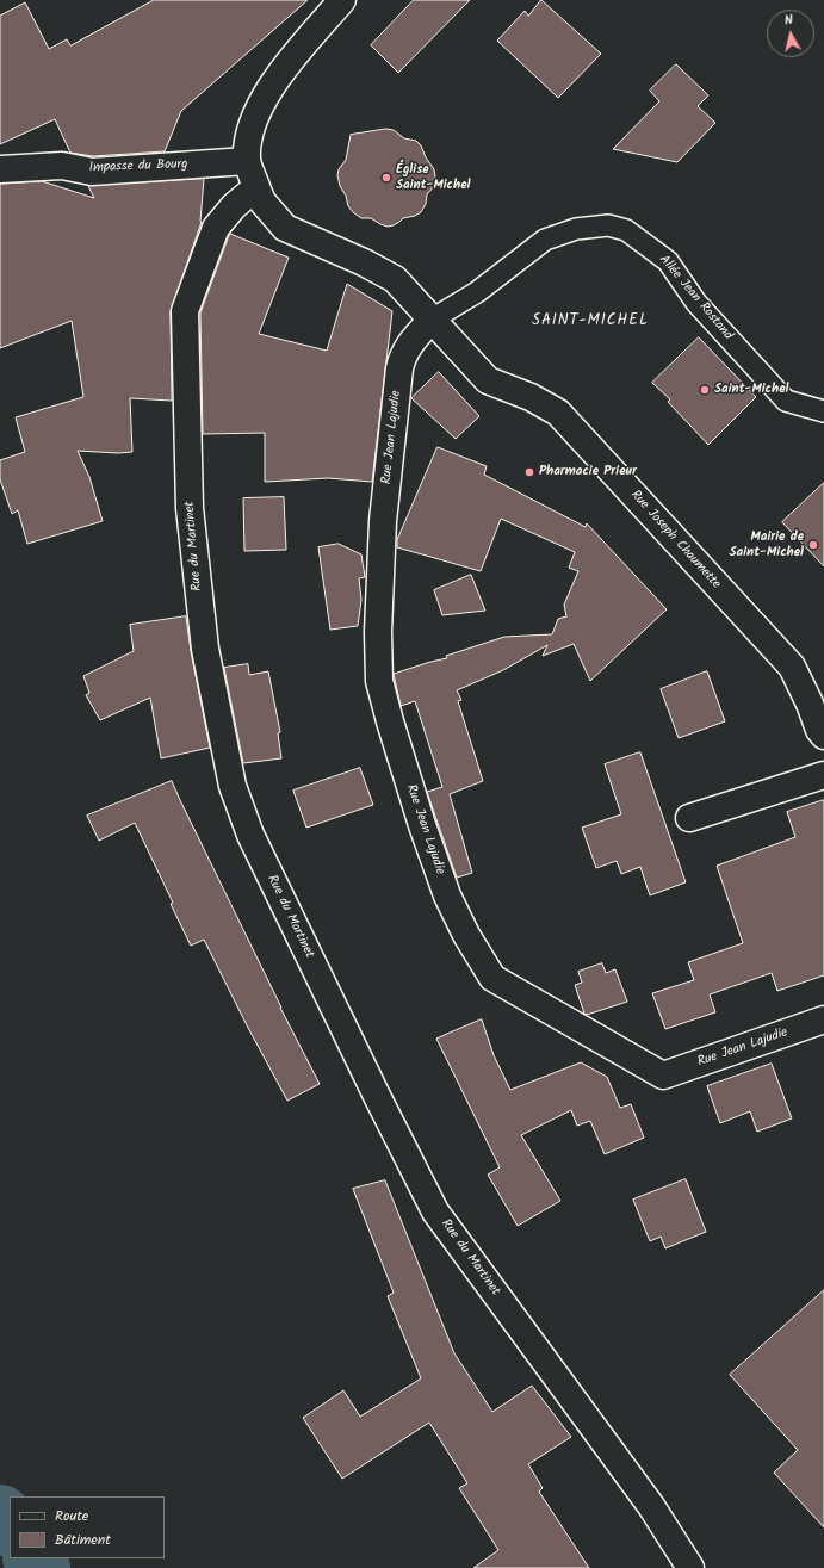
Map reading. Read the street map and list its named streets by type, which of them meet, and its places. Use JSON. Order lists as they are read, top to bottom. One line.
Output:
{"streets":{"street":["Impasse du Bourg","Rue Jean Lajudie","Rue Joseph Chaumette","Rue du Martinet"],"lane":["Allée Jean Rostand"]},"crossings":[["Impasse du Bourg","Rue Joseph Chaumette"],["Allée Jean Rostand","Rue Jean Lajudie"],["Allée Jean Rostand","Rue Joseph Chaumette"],["Rue Jean Lajudie","Rue Joseph Chaumette"],["Rue Joseph Chaumette","Rue du Martinet"]],"districts":["SAINT-MICHEL"],"places":["Église Saint-Michel","Saint-Michel","Pharmacie Prieur","Mairie de Saint-Michel"],"legend":["Route","Bâtiment"],"north":"top"}
